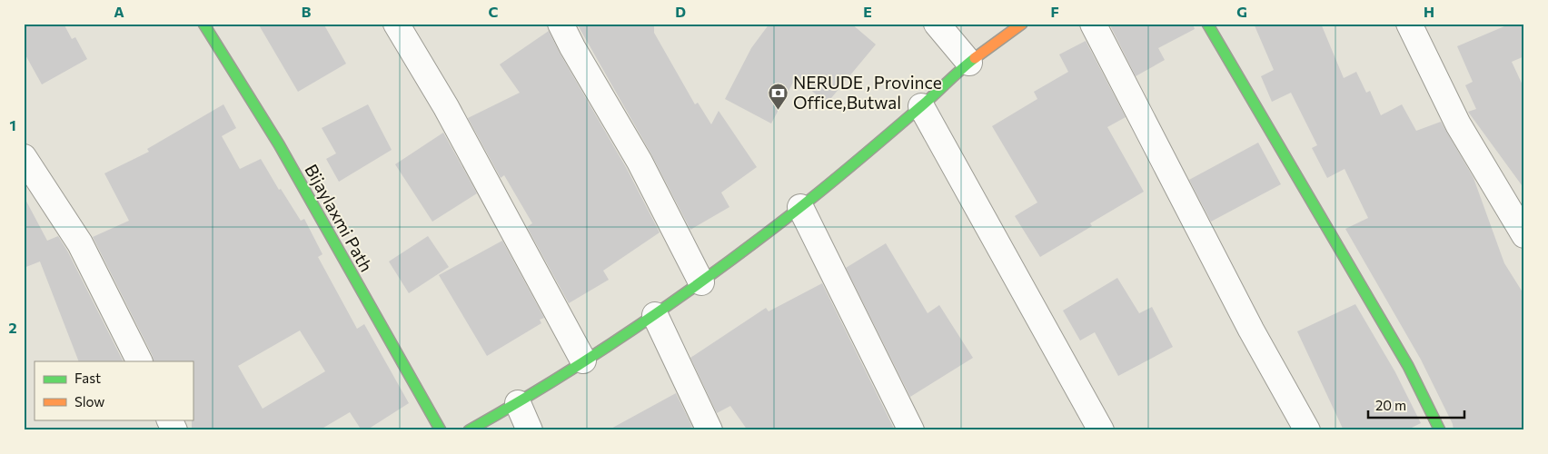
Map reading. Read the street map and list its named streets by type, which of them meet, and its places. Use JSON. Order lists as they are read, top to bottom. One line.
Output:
{"streets":{"street":["Bijaylaxmi Path"]},"places":{"bank":["NERUDE , Province Office,Butwal"]},"legend":["Fast","Slow"],"scale_bar":"20 m","grid":{"columns":["A","B","C","D","E","F","G","H"],"rows":["1","2"]}}
